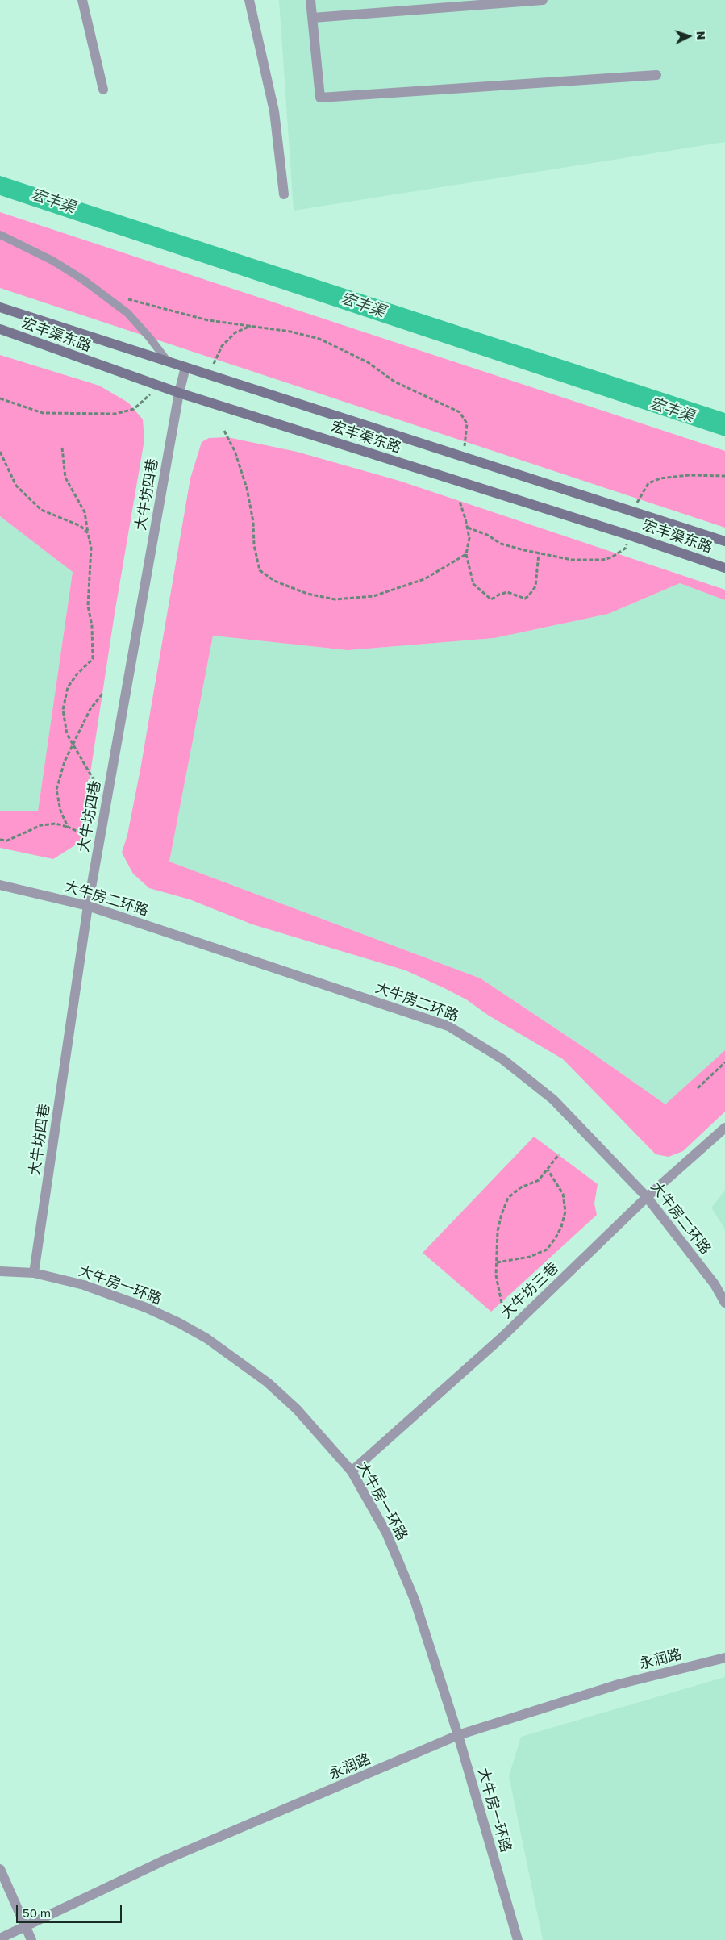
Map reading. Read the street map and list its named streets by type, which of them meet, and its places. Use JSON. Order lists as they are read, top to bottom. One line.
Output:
{"streets":{"main road":["宏丰渠东路"],"street":["大牛坊四巷","大牛房二环路","大牛房一环路","大牛坊三巷","永润路"]},"crossings":[["宏丰渠东路","大牛坊四巷"],["大牛坊四巷","大牛房二环路"],["大牛坊四巷","大牛房一环路"],["大牛房二环路","大牛坊三巷"],["大牛房一环路","大牛坊三巷"],["大牛房一环路","永润路"]],"water":["宏丰渠"],"scale_bar":"50 m","north":"right"}
